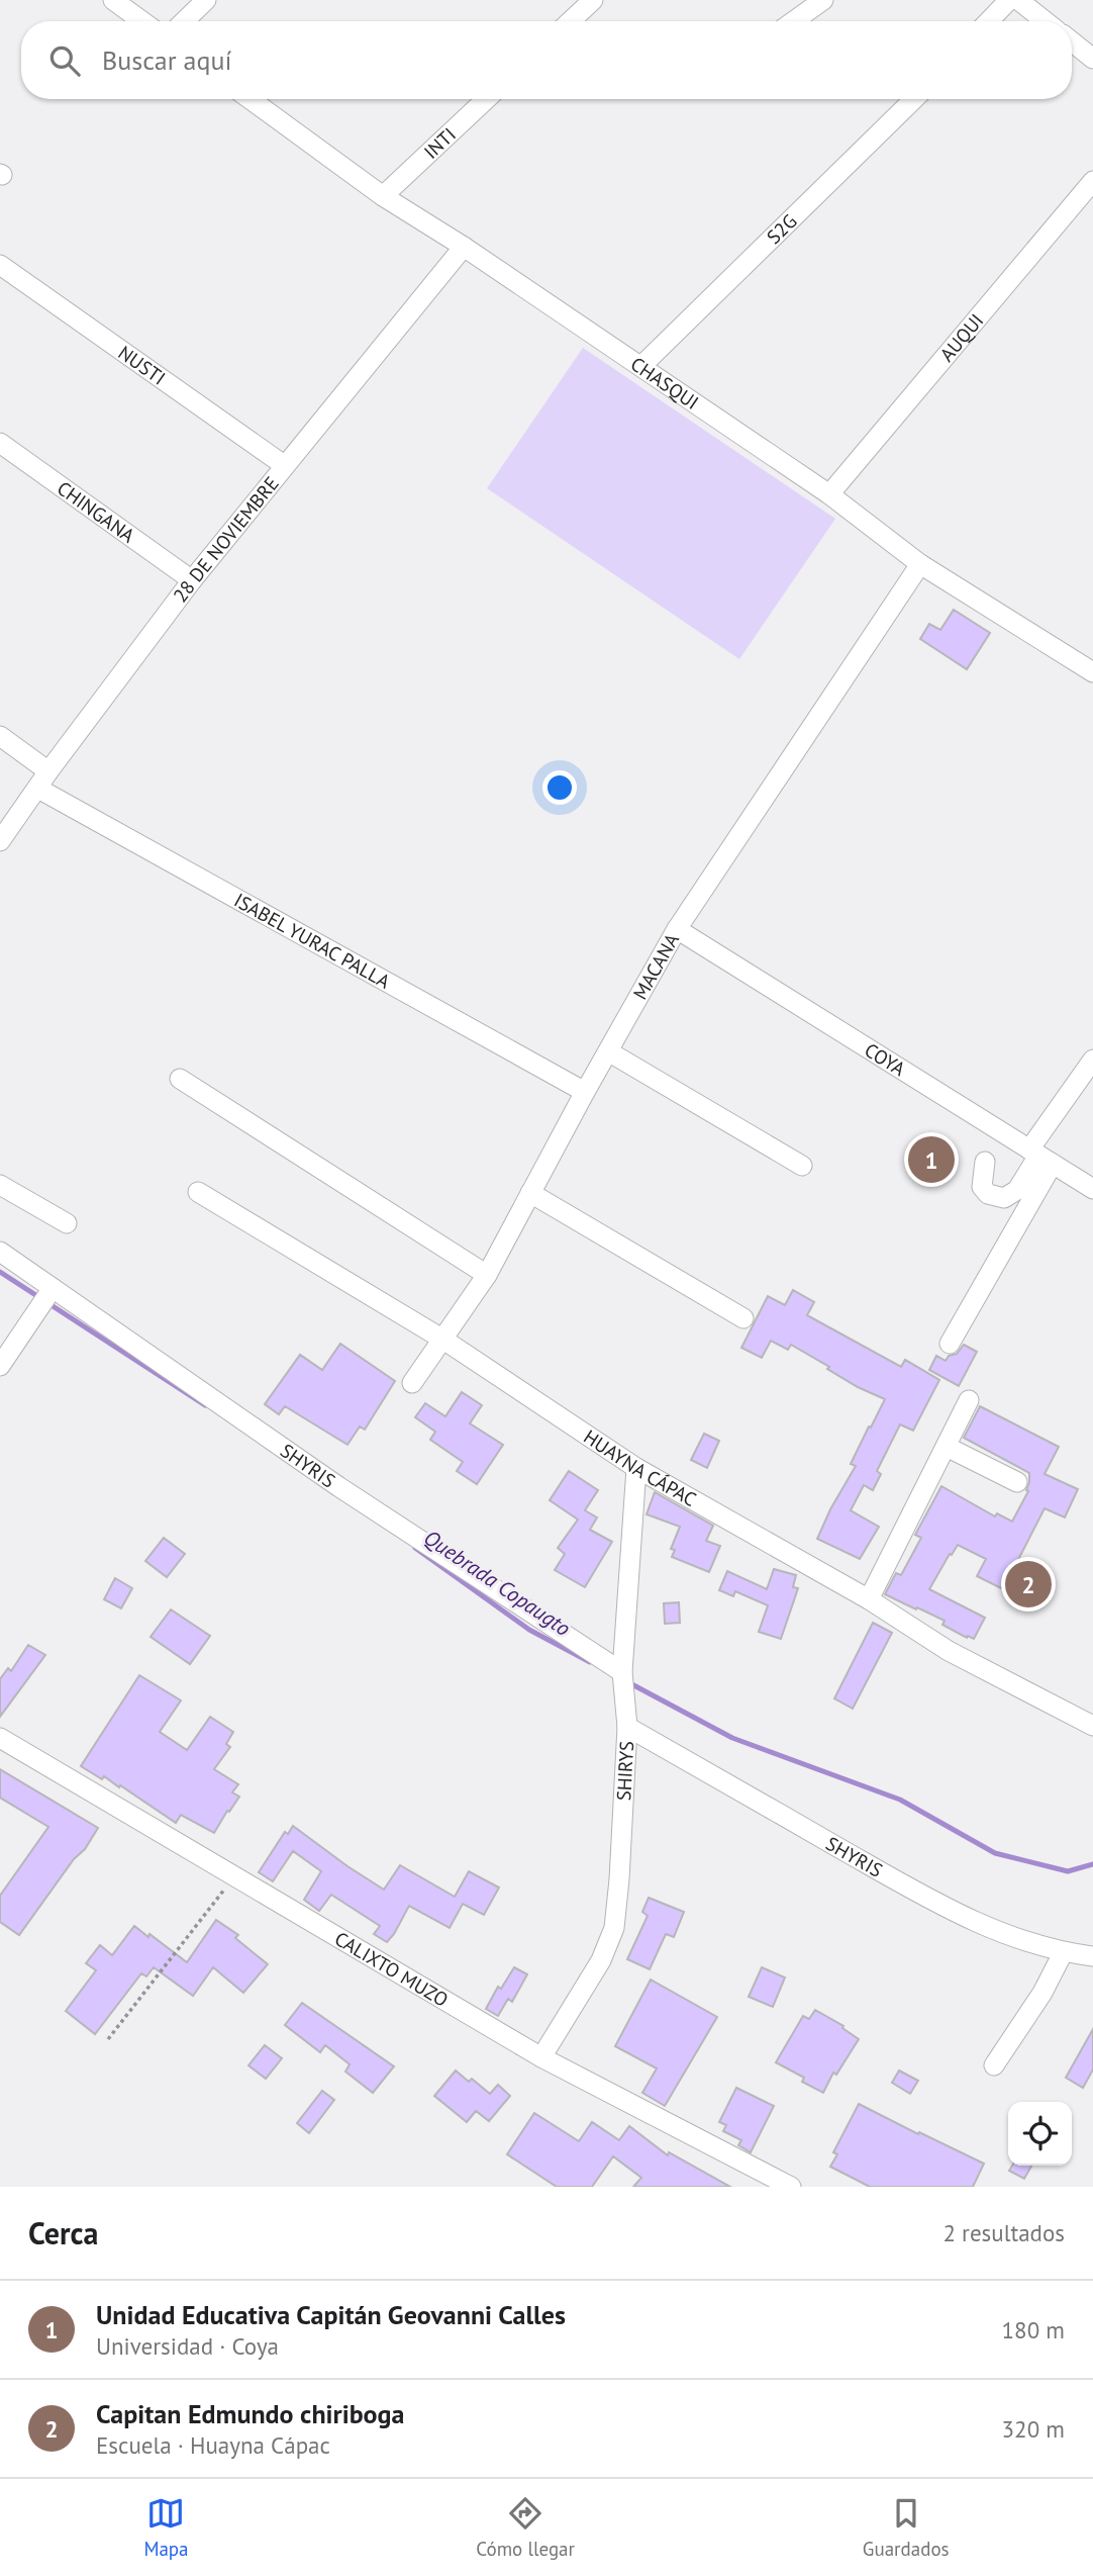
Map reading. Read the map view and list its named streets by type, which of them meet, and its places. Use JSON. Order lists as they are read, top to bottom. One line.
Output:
{"streets":{"street":["INTI","S2G","AUQUI","NUSTI","CHASQUI","CHINGANA","28 DE NOVIEMBRE","ISABEL YURAC PALLA","MACANA","COYA","SHYRIS","HUAYNA CÁPAC","SHIRYS","CALIXTO MUZO"]},"crossings":[["INTI","CHASQUI"],["S2G","CHASQUI"],["AUQUI","CHASQUI"],["NUSTI","28 DE NOVIEMBRE"],["CHASQUI","28 DE NOVIEMBRE"],["CHASQUI","MACANA"],["CHINGANA","28 DE NOVIEMBRE"],["28 DE NOVIEMBRE","ISABEL YURAC PALLA"],["ISABEL YURAC PALLA","MACANA"],["MACANA","COYA"],["MACANA","HUAYNA CÁPAC"],["SHYRIS","SHIRYS"],["HUAYNA CÁPAC","SHIRYS"],["SHIRYS","CALIXTO MUZO"]],"water":["Quebrada Copaugto"],"page":{"search":"Buscar aquí","pins":["1","2"],"heading":["Cerca","2 resultados"],"list":[{"mark":"1","name":"Unidad Educativa Capitán Geovanni Calles","note":"Universidad · Coya","value":"180 m"},{"mark":"2","name":"Capitan Edmundo chiriboga","note":"Escuela · Huayna Cápac","value":"320 m"}],"nav":["Mapa","Cómo llegar","Guardados"]}}
